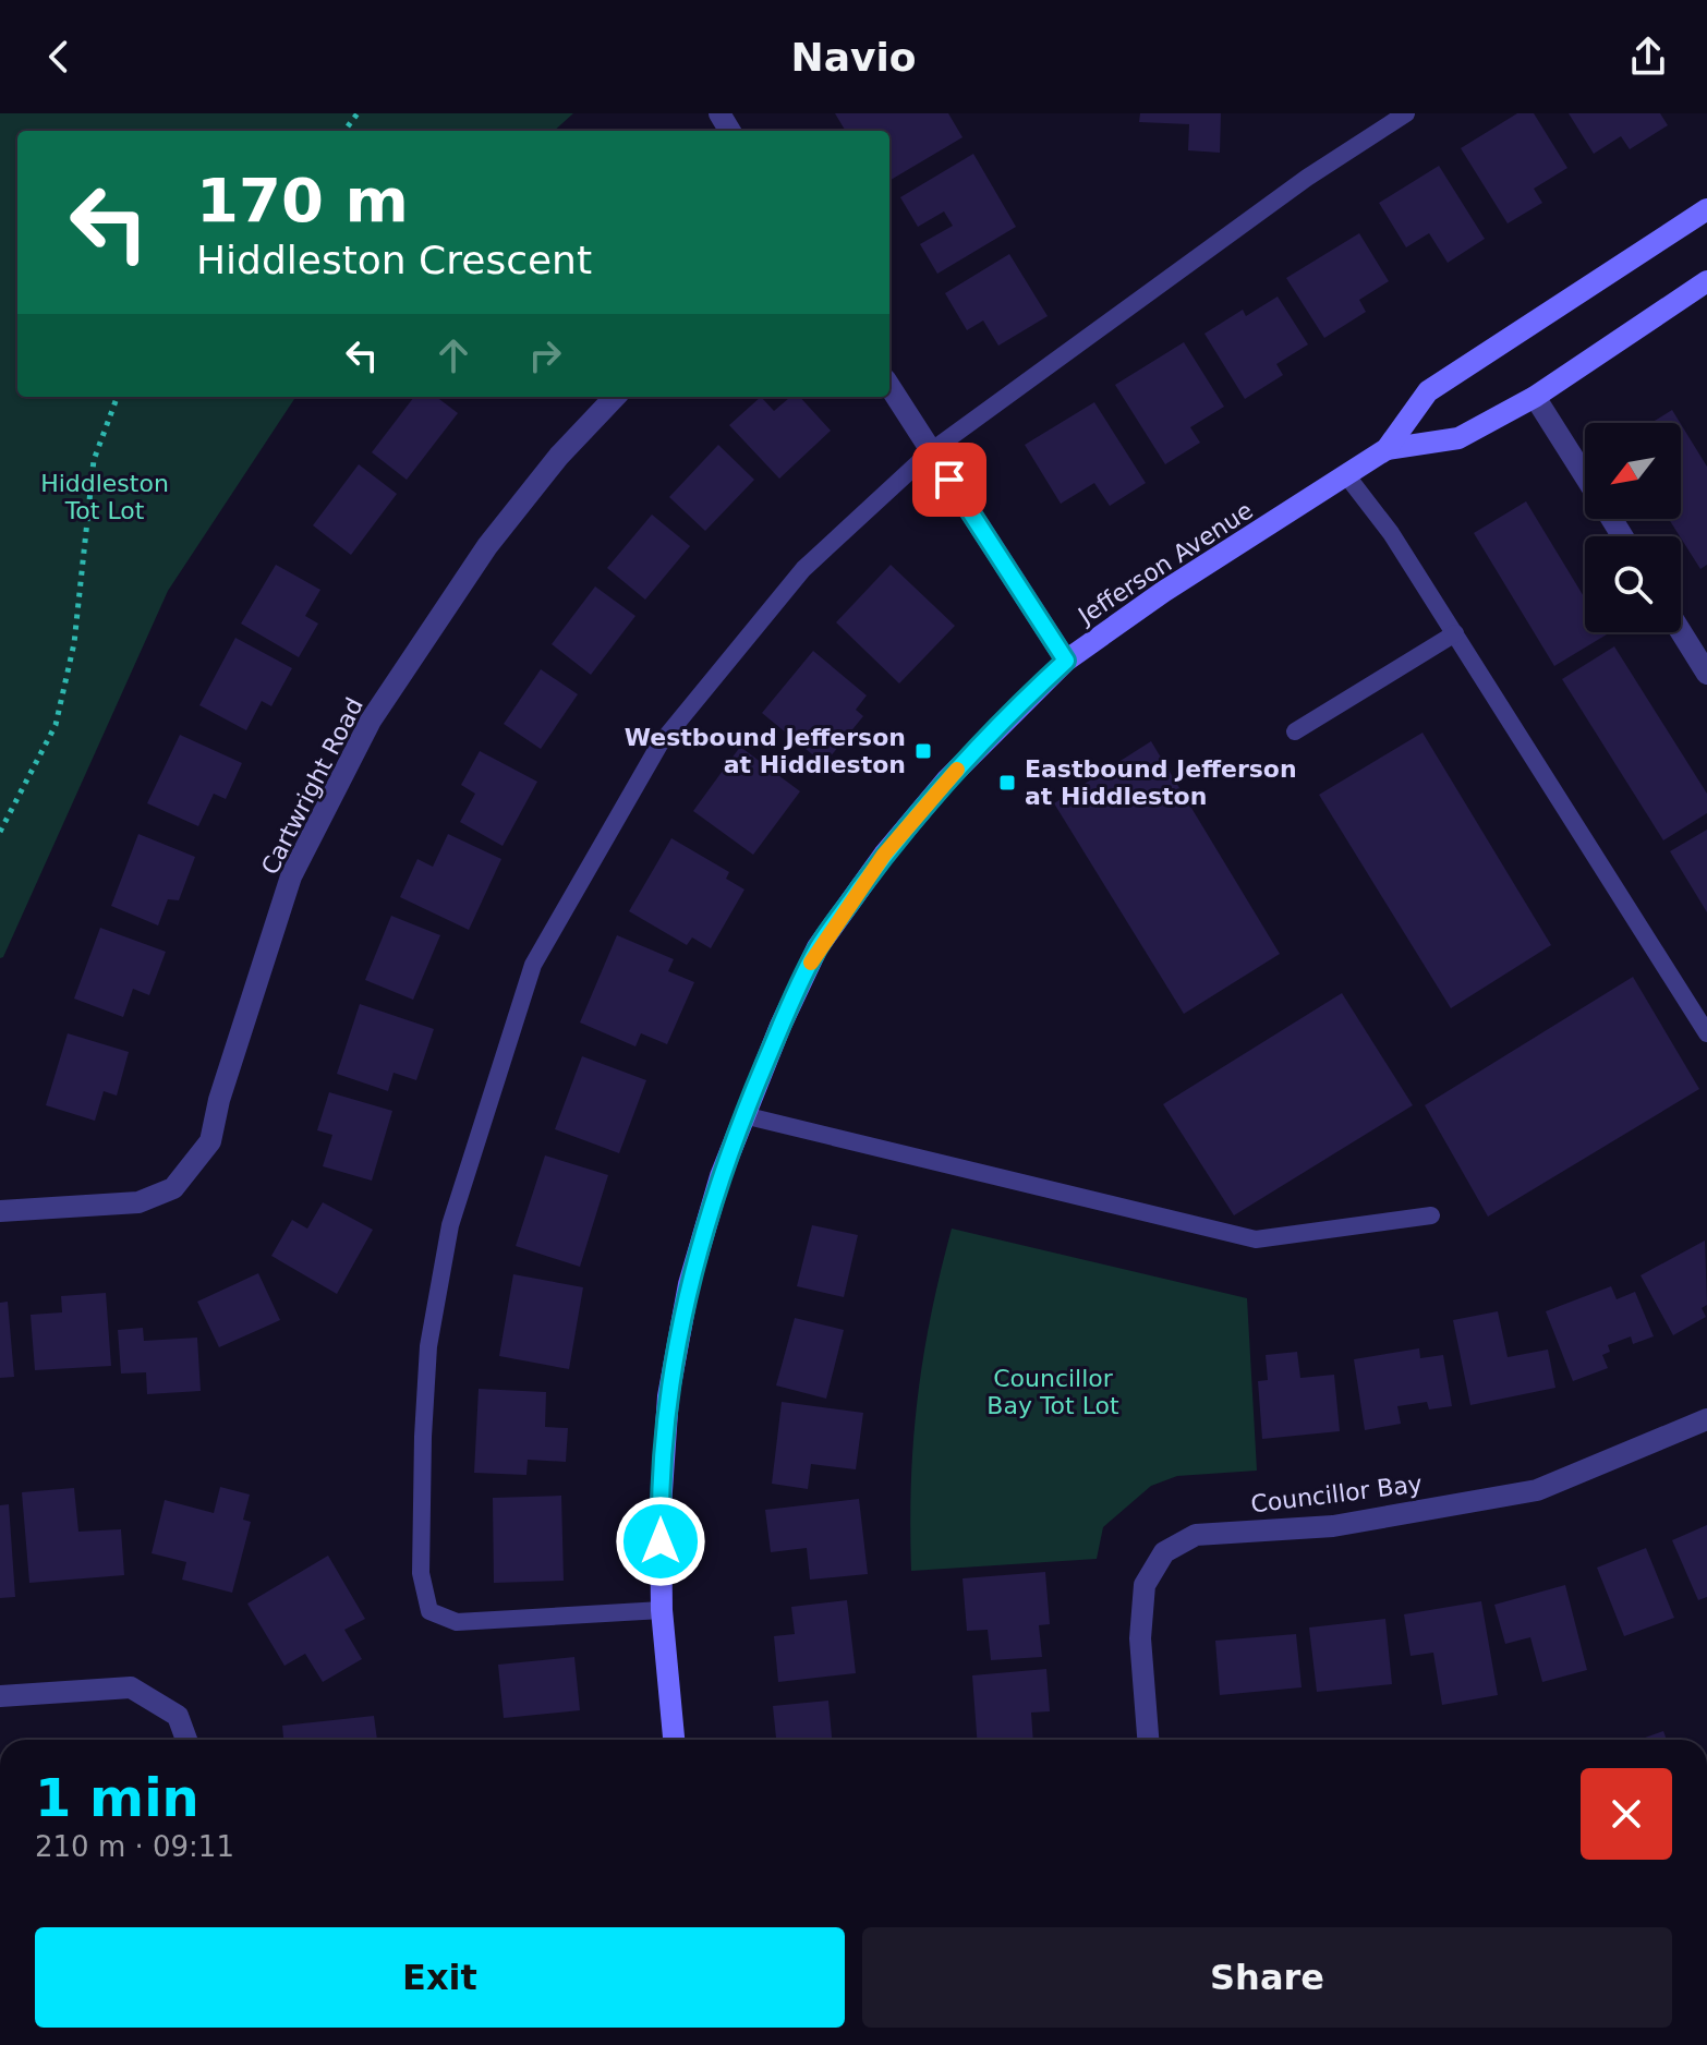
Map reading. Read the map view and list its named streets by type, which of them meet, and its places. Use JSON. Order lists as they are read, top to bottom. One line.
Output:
{"streets":{"street":["Jefferson Avenue","Cartwright Road","Councillor Bay"]},"parks":["Hiddleston Tot Lot","Councillor Bay Tot Lot"],"places":{"transit":["Westbound Jefferson at Hiddleston","Eastbound Jefferson at Hiddleston"]},"north":"bottom left","page":{"header":"Navio","turn":["170 m","Hiddleston Crescent"],"heading":["1 min","210 m · 09:11"],"buttons":["Exit","Share"]}}
